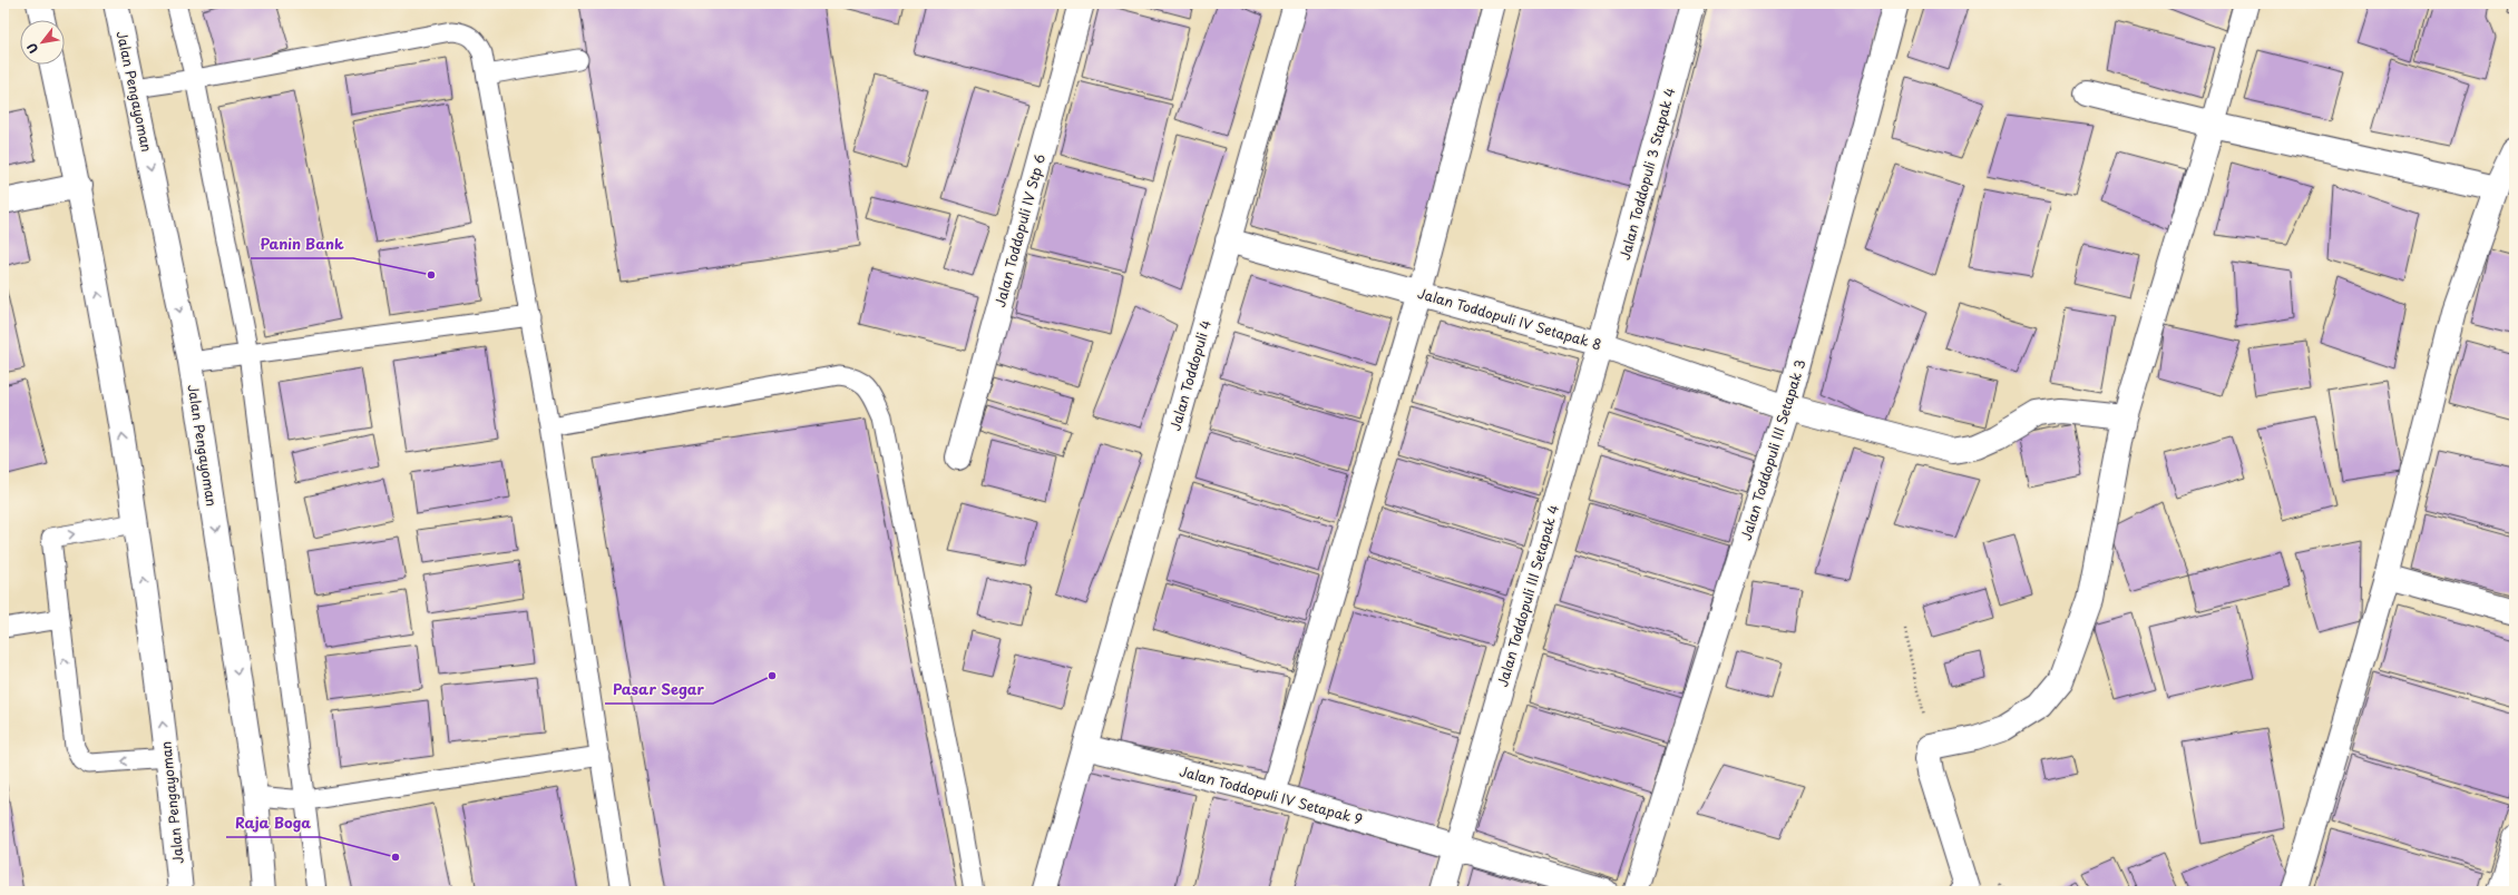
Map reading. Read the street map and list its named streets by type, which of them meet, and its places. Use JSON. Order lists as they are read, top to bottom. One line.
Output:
{"streets":{"street":["Jalan Pengayoman","Jalan Toddopuli 3 Stapak 4","Jalan Toddopuli IV Stp 6","Jalan Toddopuli IV Setapak 8","Jalan Toddopuli 4","Jalan Toddopuli III Setapak 3","Jalan Toddopuli III Setapak 4","Jalan Toddopuli IV Setapak 9"]},"crossings":[["Jalan Toddopuli 3 Stapak 4","Jalan Toddopuli IV Setapak 8"],["Jalan Toddopuli 3 Stapak 4","Jalan Toddopuli III Setapak 4"],["Jalan Toddopuli IV Setapak 8","Jalan Toddopuli 4"],["Jalan Toddopuli IV Setapak 8","Jalan Toddopuli III Setapak 3"],["Jalan Toddopuli IV Setapak 8","Jalan Toddopuli III Setapak 4"],["Jalan Toddopuli 4","Jalan Toddopuli IV Setapak 9"],["Jalan Toddopuli III Setapak 4","Jalan Toddopuli IV Setapak 9"]],"places":["Panin Bank","Pasar Segar","Raja Boga"],"north":"bottom left"}
